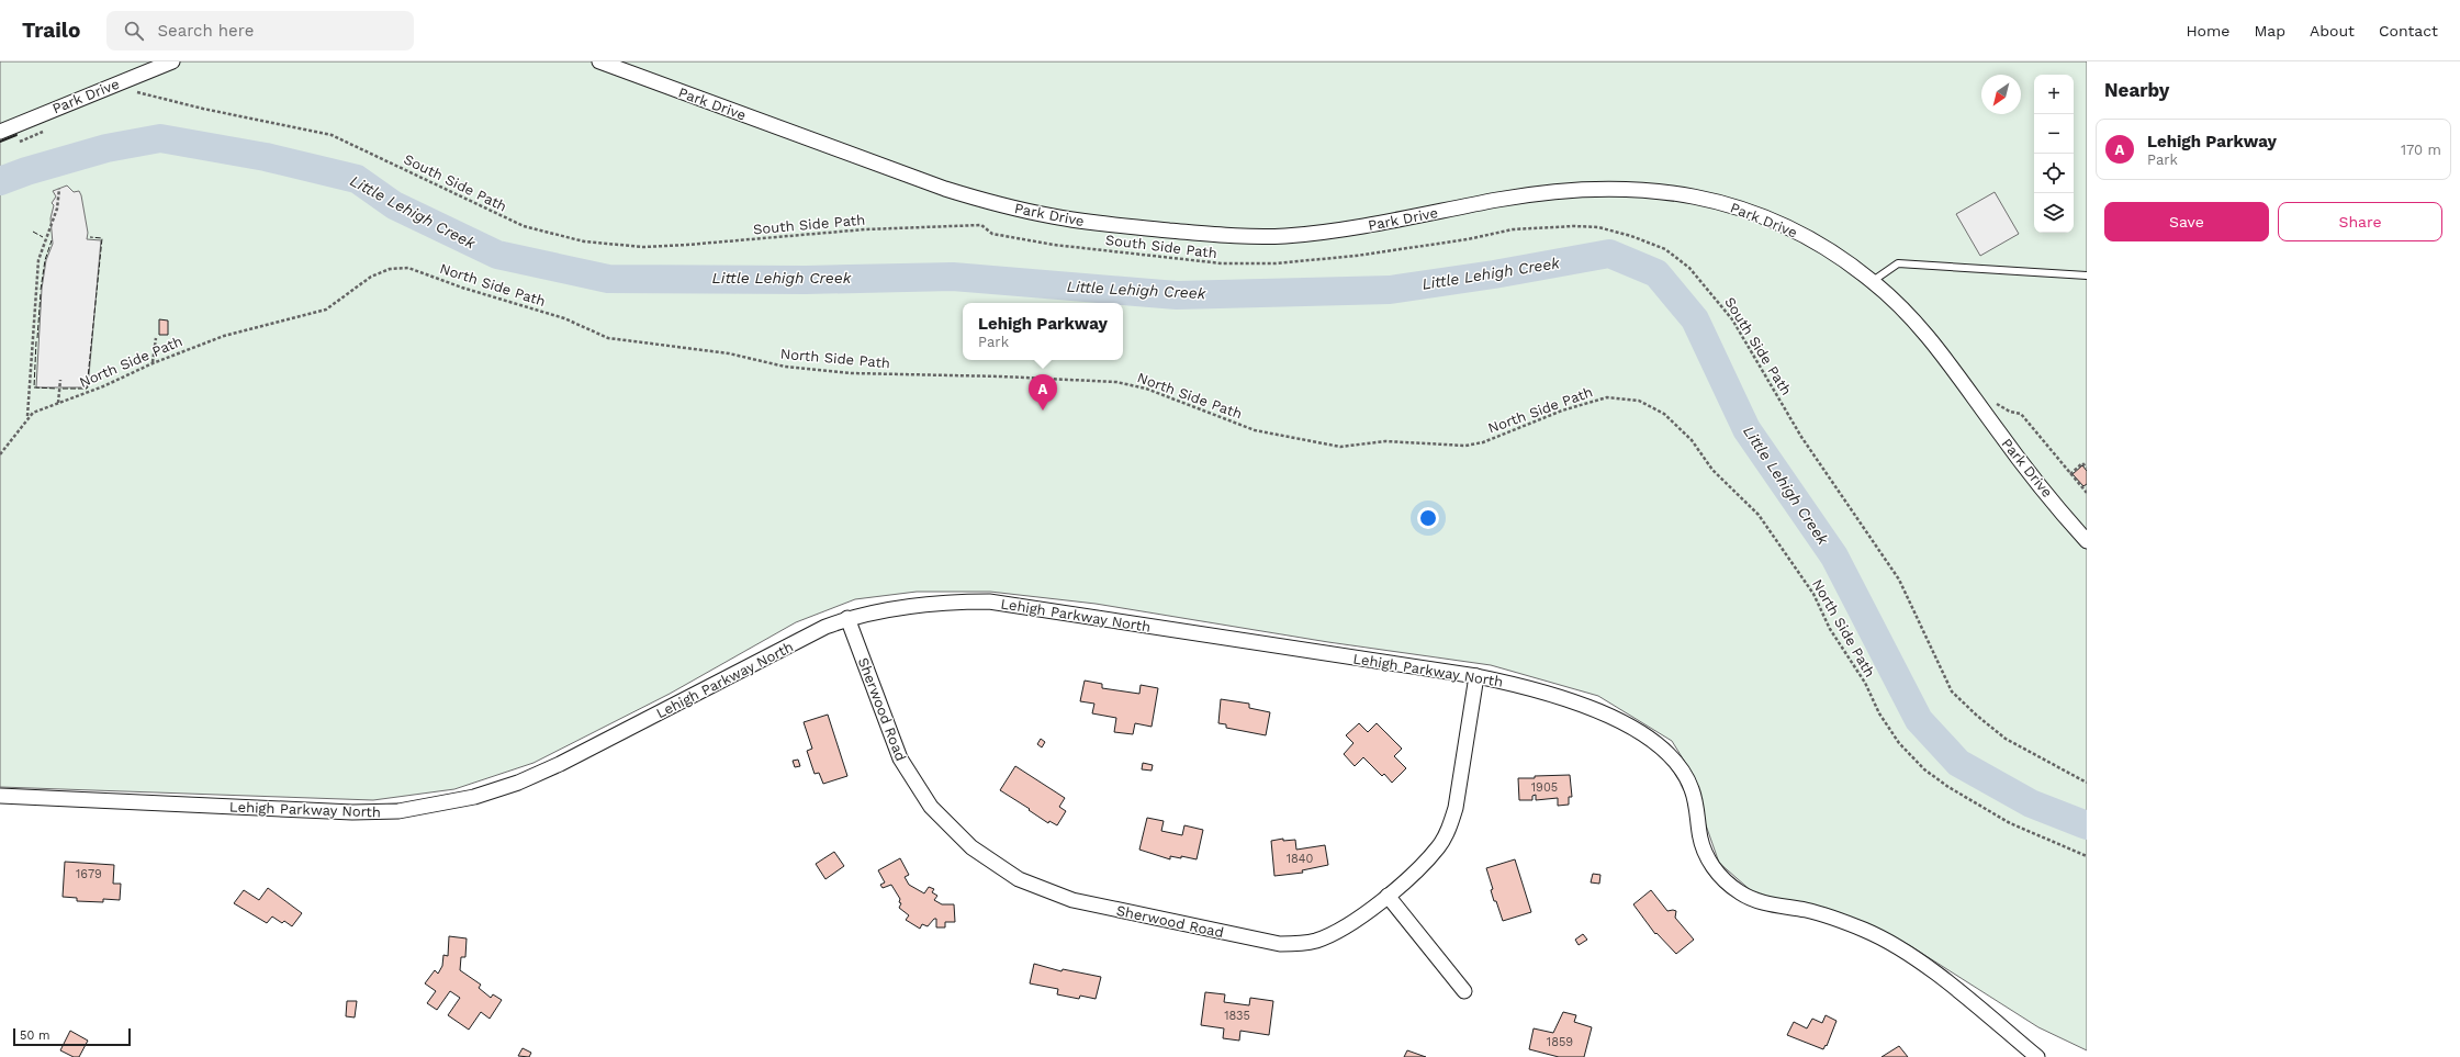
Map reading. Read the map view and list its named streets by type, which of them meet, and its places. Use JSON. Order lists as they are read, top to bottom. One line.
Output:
{"streets":{"street":["Park Drive","Lehigh Parkway North","Sherwood Road"],"path":["South Side Path","North Side Path"]},"crossings":[["Lehigh Parkway North","Sherwood Road"]],"water":["Little Lehigh Creek"],"house_numbers":["1905","1840","1679","1835","1859"],"scale_bar":"50 m","north":"bottom left","page":{"header":"Trailo","search":"Search here","nav":["Home","Map","About","Contact"],"heading":"Nearby","map_buttons":["+","−"],"list":[{"mark":"A","name":"Lehigh Parkway","note":"Park","value":"170 m"}],"buttons":["Save","Share"],"popup":["Lehigh Parkway","Park"],"pins":"A","scale":"50 m"}}
